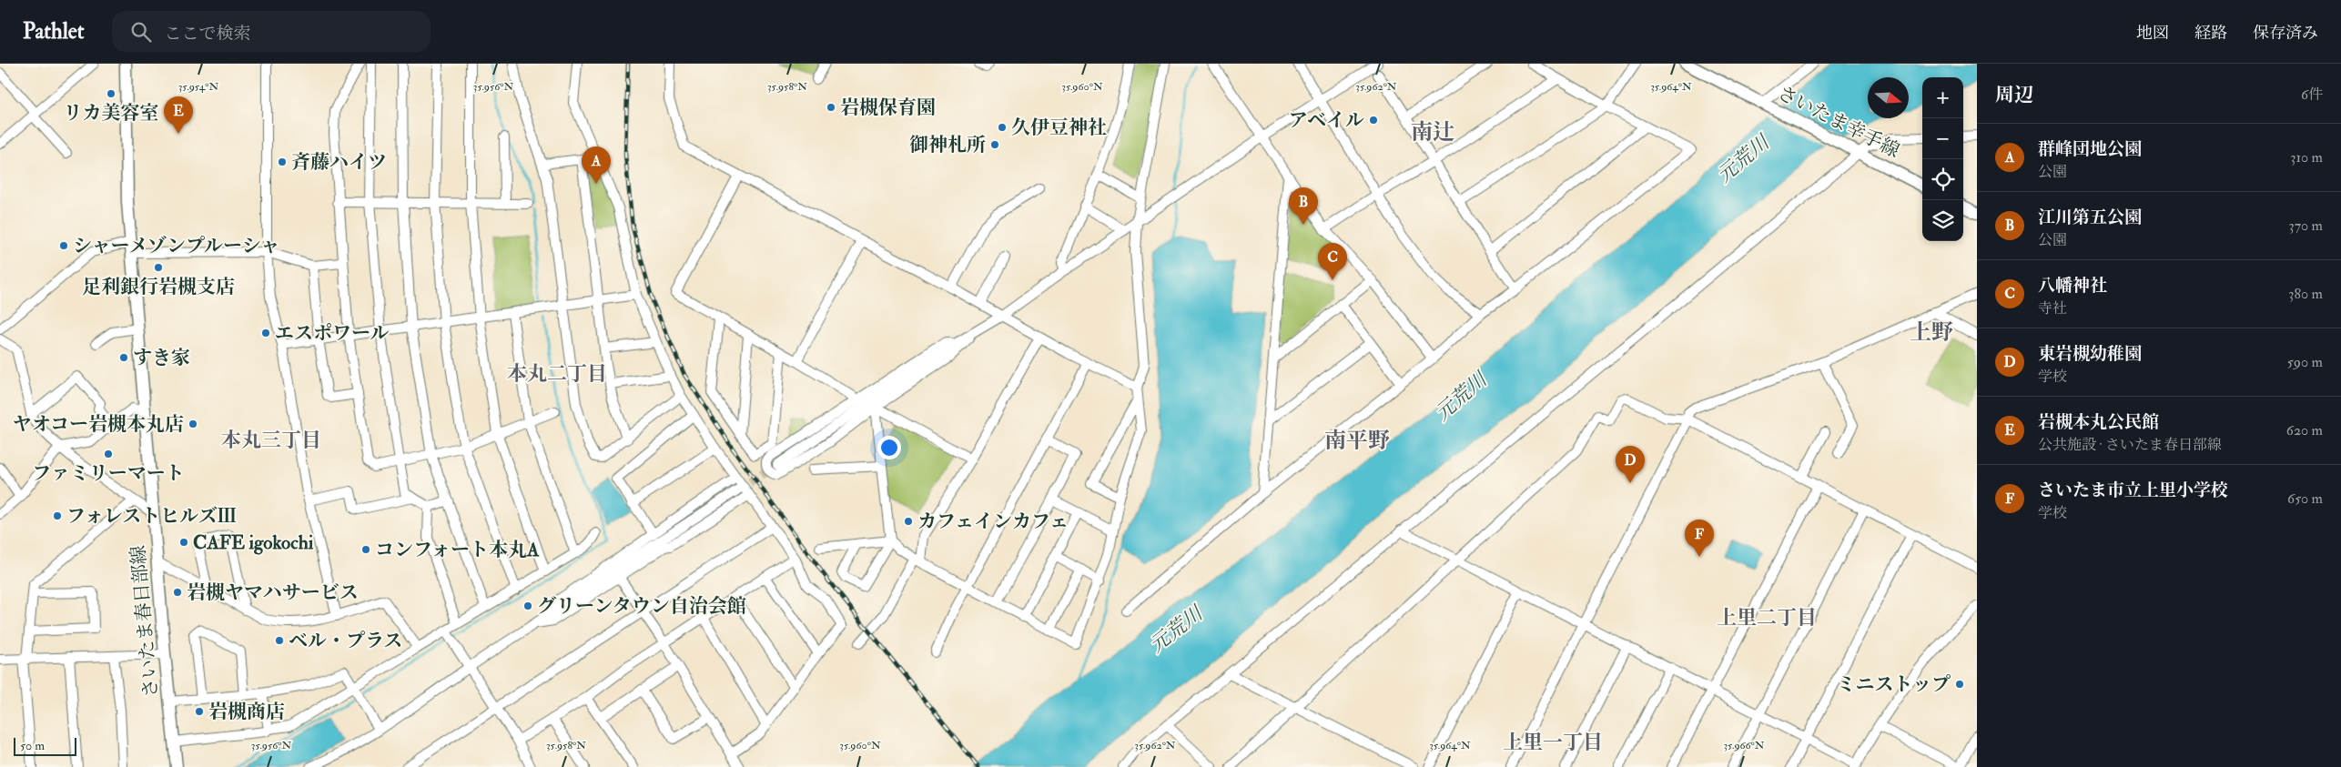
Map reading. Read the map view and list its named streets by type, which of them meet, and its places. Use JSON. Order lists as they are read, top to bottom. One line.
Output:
{"streets":{"main road":["さいたま幸手線","さいたま春日部線"]},"districts":["南辻","上野","本丸二丁目","本丸三丁目","南平野","上里二丁目","上里一丁目"],"water":["元荒川"],"places":["リカ美容室","岩槻保育園","アベイル","久伊豆神社","御神札所","斉藤ハイツ","シャーメゾンプルーシャ","足利銀行岩槻支店","エスポワール","すき家","ヤオコー岩槻本丸店","ファミリーマート","フォレストヒルズⅢ","カフェインカフェ","CAFE igokochi","コンフォート本丸A","岩槻ヤマハサービス","グリーンタウン自治会館","ベル・プラス","ミニストップ","岩槻商店"],"scale_bar":"50 m","north":"right","page":{"header":"Pathlet","search":"ここで検索","nav":["地図","経路","保存済み"],"heading":["周辺","6件"],"map_buttons":["+","−"],"pins":["E","A","B","C","D","F"],"list":[{"mark":"A","name":"群峰団地公園","note":"公園","value":"310 m"},{"mark":"B","name":"江川第五公園","note":"公園","value":"370 m"},{"mark":"C","name":"八幡神社","note":"寺社","value":"380 m"},{"mark":"D","name":"東岩槻幼稚園","note":"学校","value":"590 m"},{"mark":"E","name":"岩槻本丸公民館","note":"公共施設 · さいたま春日部線","value":"620 m"},{"mark":"F","name":"さいたま市立上里小学校","note":"学校","value":"650 m"}],"scale":"50 m"},"coordinates":["35.954°N","35.956°N","35.958°N","35.960°N","35.962°N","35.964°N","35.966°N"]}
